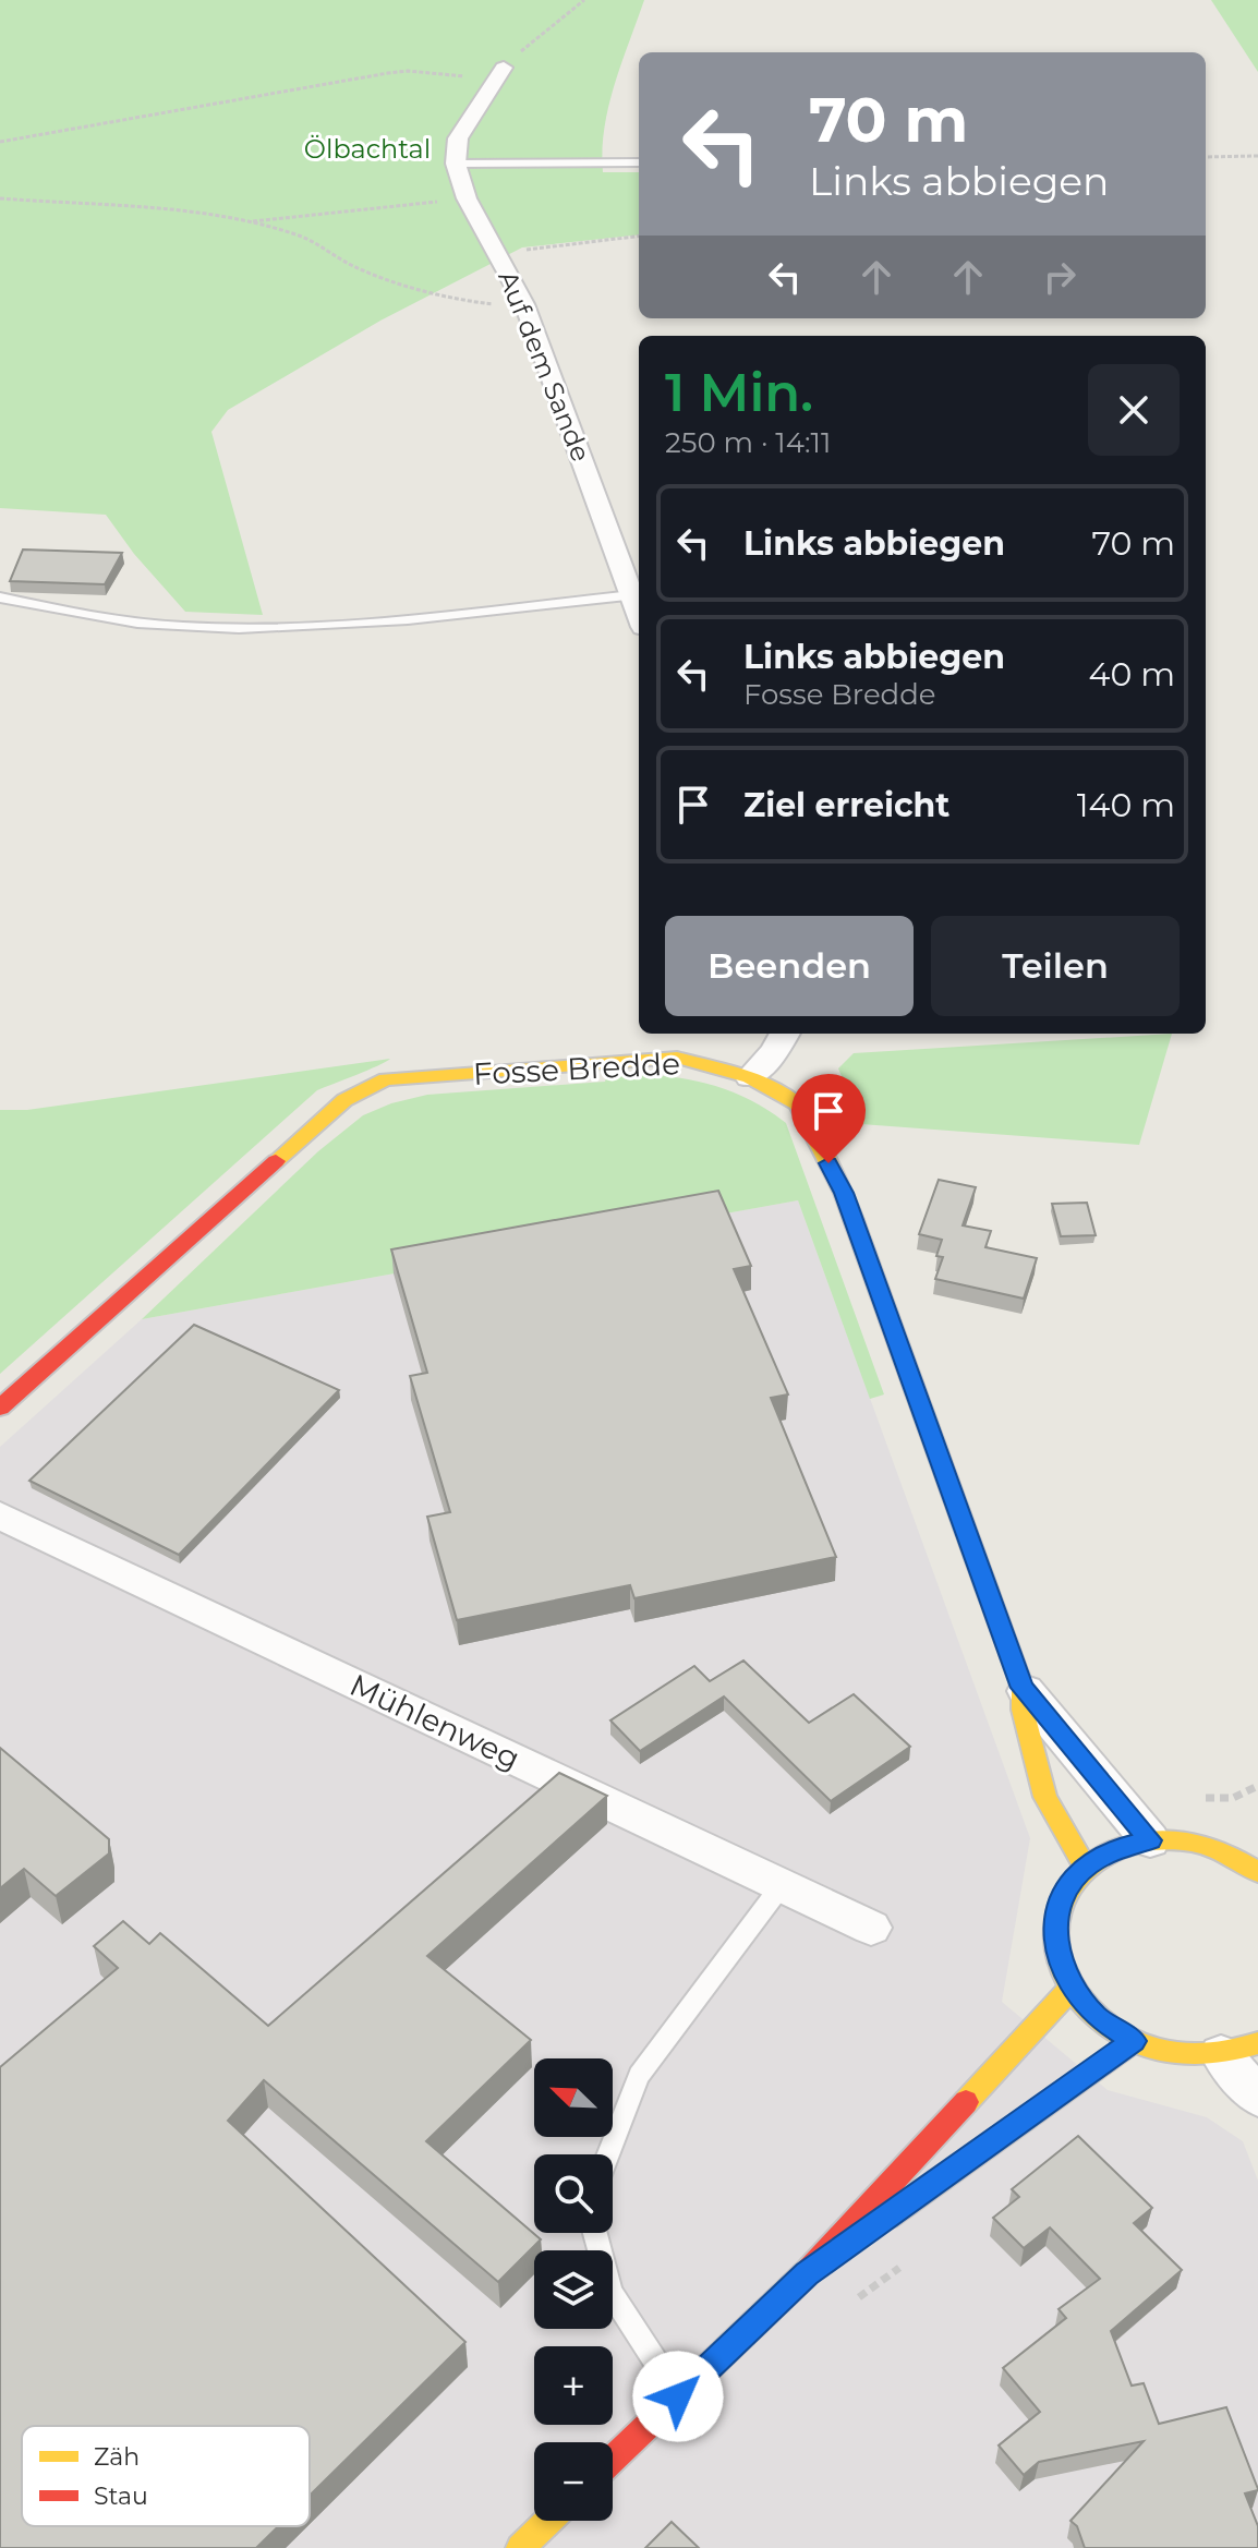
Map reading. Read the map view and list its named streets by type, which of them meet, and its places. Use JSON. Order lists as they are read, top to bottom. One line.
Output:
{"streets":{"street":["Auf dem Sande","Fosse Bredde","Mühlenweg"]},"parks":["Ölbachtal"],"legend":["Zäh","Stau"],"north":"top left","page":{"turn":["70 m","Links abbiegen"],"heading":["1 Min.","250 m · 14:11"],"list":[{"name":"Links abbiegen","value":"70 m"},{"name":"Links abbiegen","note":"Fosse Bredde","value":"40 m"},{"name":"Ziel erreicht","value":"140 m"}],"buttons":["Beenden","Teilen"],"map_buttons":["+","−"]}}
